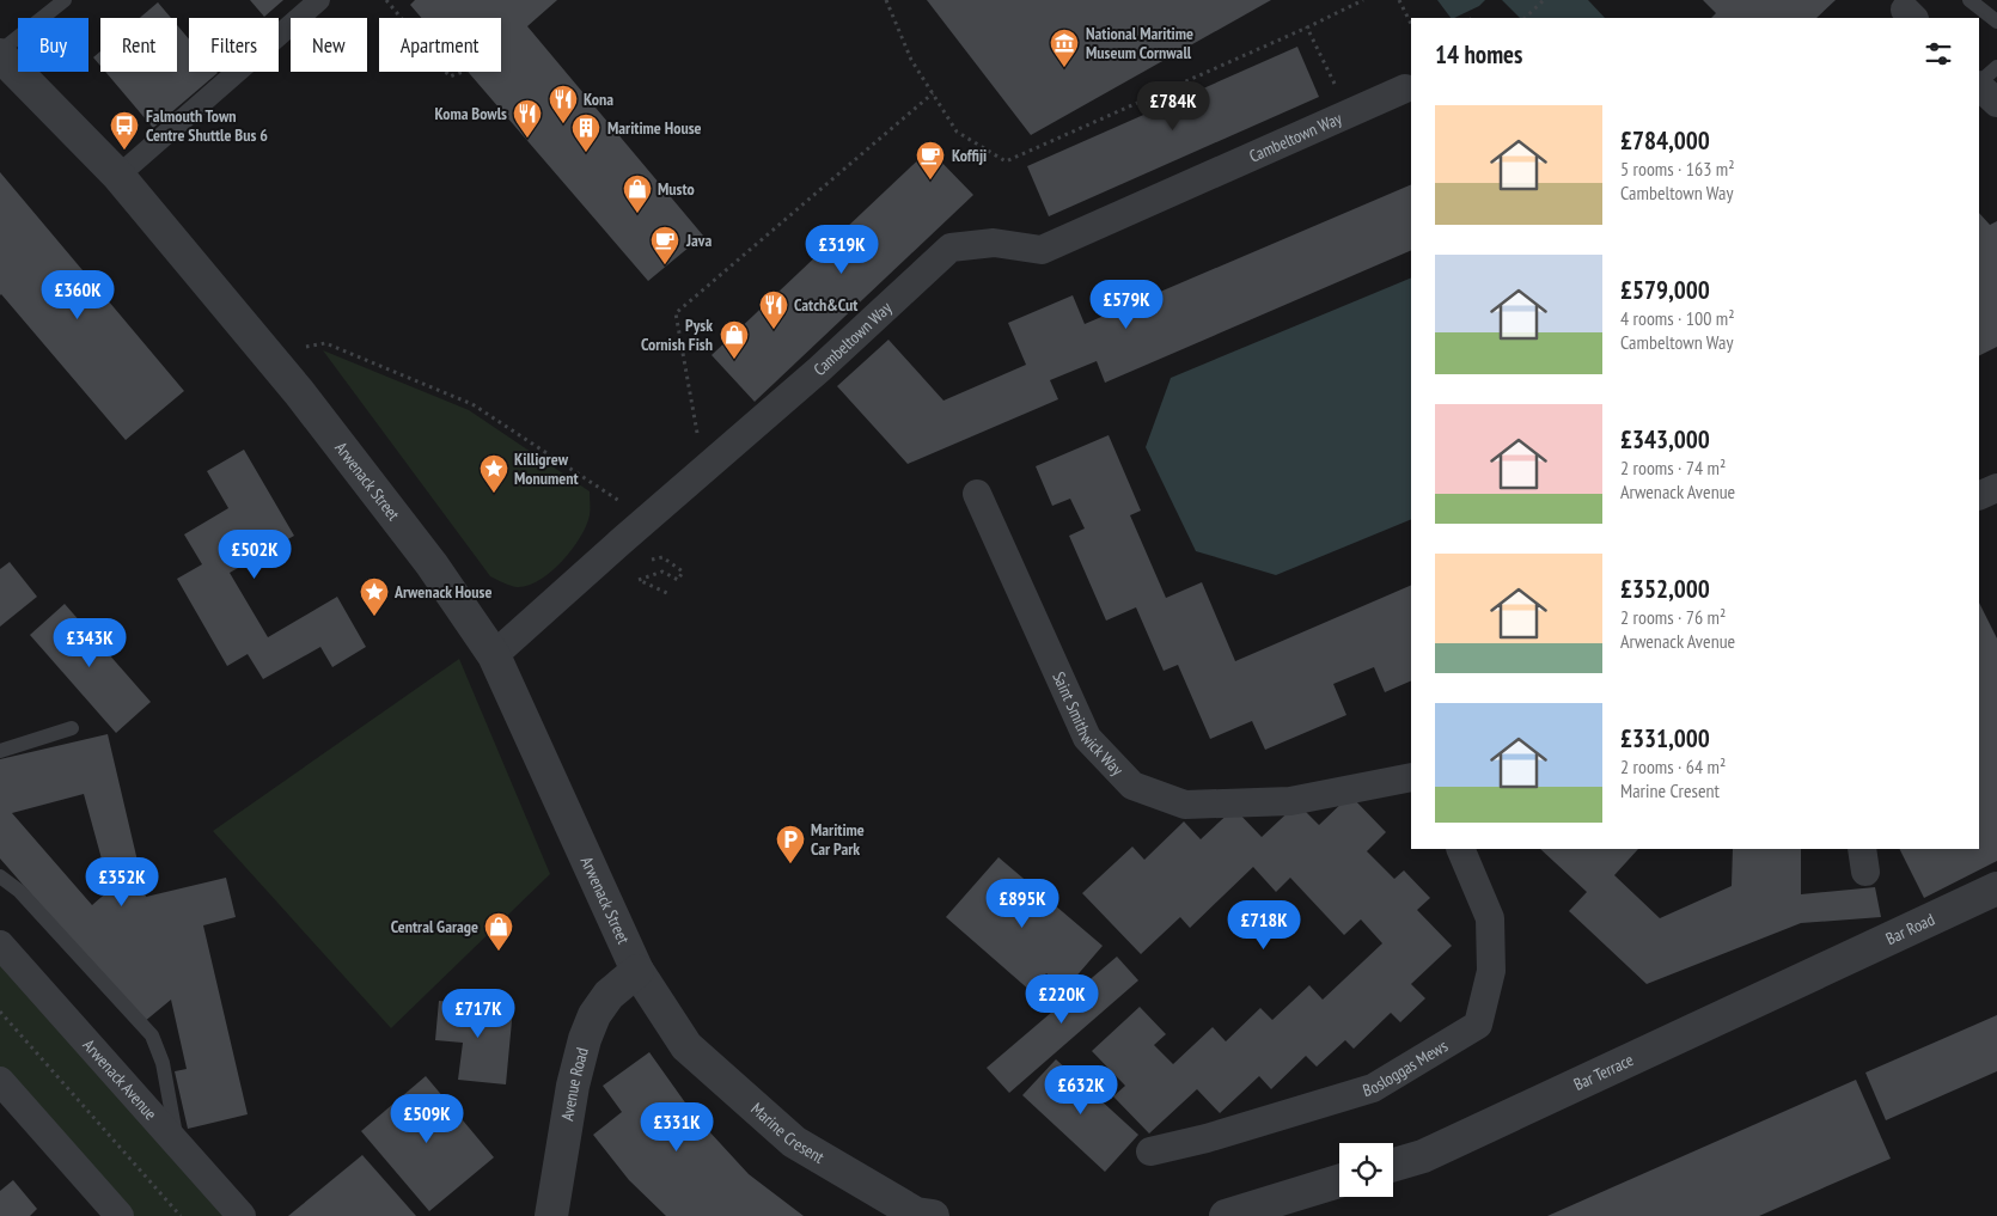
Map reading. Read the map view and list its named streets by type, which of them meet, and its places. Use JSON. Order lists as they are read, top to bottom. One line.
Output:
{"streets":{"street":["Cambeltown Way","Arwenack Street","Saint Smithwick Way","Bar Road","Bosloggas Mews","Bar Terrace","Arwenack Avenue","Avenue Road","Marine Cresent"]},"crossings":[["Cambeltown Way","Arwenack Street"],["Arwenack Street","Avenue Road"],["Arwenack Street","Marine Cresent"],["Bar Road","Bar Terrace"],["Avenue Road","Marine Cresent"]],"places":{"museum":["National Maritime Museum Cornwall"],"restaurant":["Kona","Koma Bowls","Catch&Cut"],"bus stop":["Falmouth Town Centre Shuttle Bus 6"],"building":["Maritime House"],"cafe":["Koffiji","Java"],"shop":["Musto","Pysk Cornish Fish","Central Garage"],"place":["Killigrew Monument","Arwenack House"],"parking":["Maritime Car Park"]},"page":{"chip":["Buy","Rent","Filters","New","Apartment"],"heading":"14 homes","price":["£784K","£319K","£360K","£579K","£502K","£343K","£352K","£895K","£718K","£220K","£717K","£632K","£509K","£331K"],"list":[{"name":"£784,000","note":"5 rooms · 163 m² · Cambeltown Way"},{"name":"£579,000","note":"4 rooms · 100 m² · Cambeltown Way"},{"name":"£343,000","note":"2 rooms · 74 m² · Arwenack Avenue"},{"name":"£352,000","note":"2 rooms · 76 m² · Arwenack Avenue"},{"name":"£331,000","note":"2 rooms · 64 m² · Marine Cresent"}]}}
